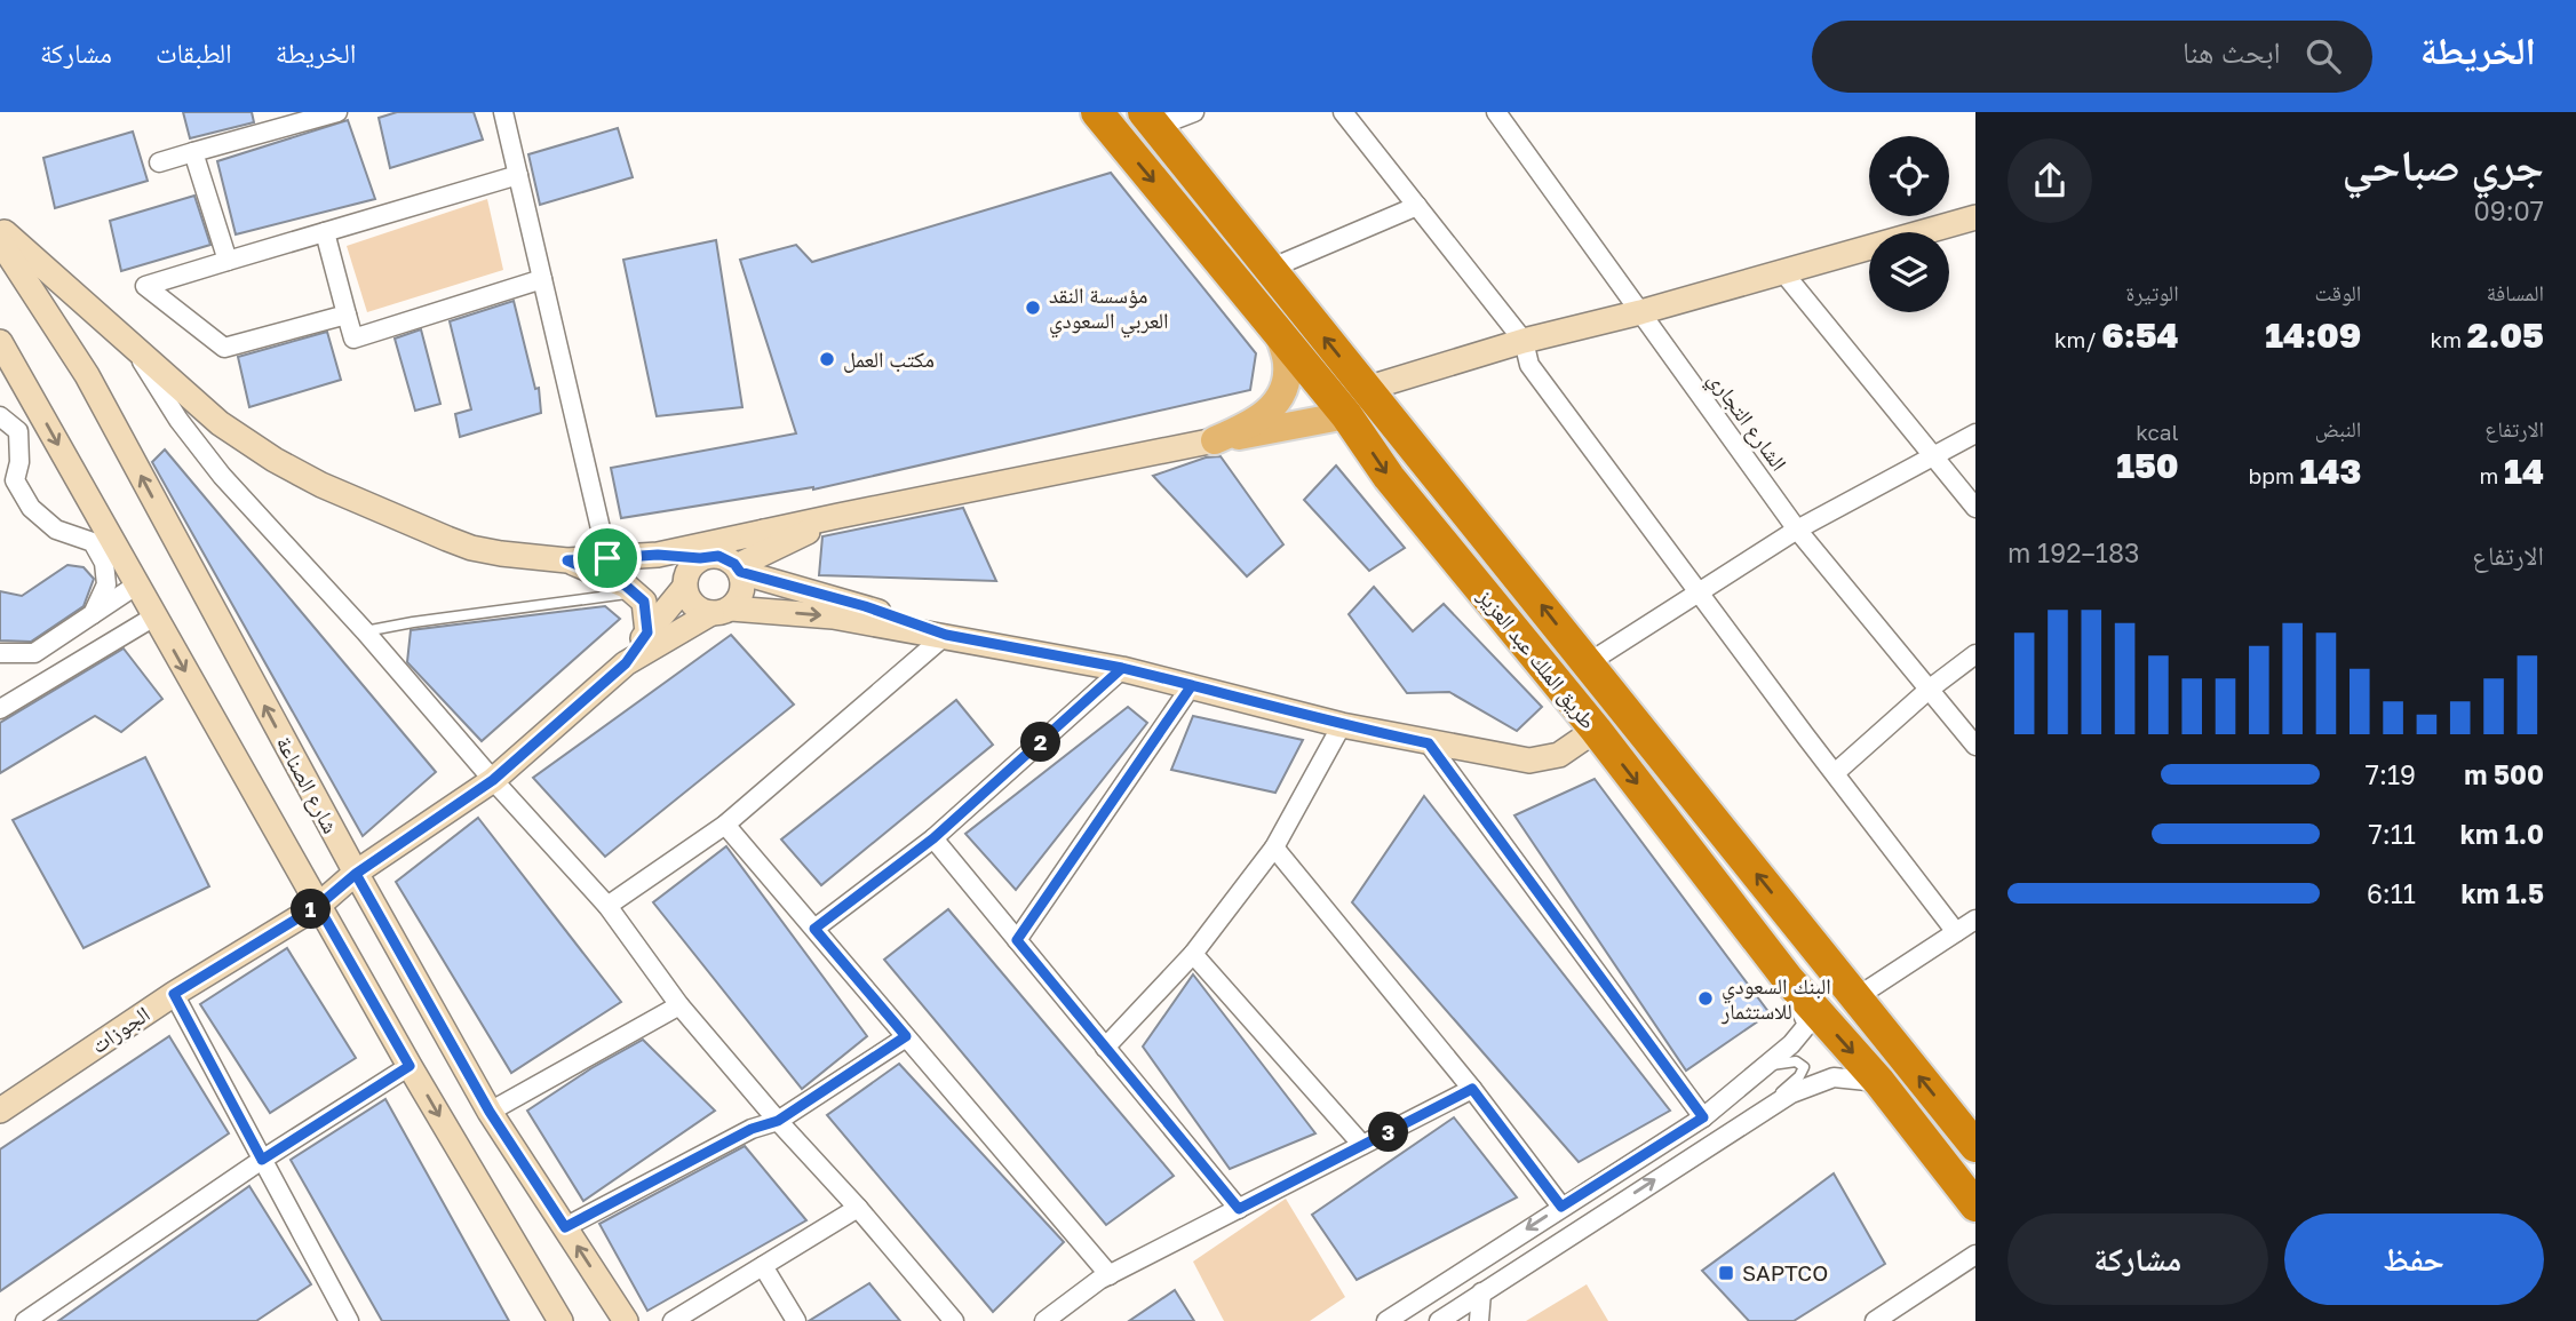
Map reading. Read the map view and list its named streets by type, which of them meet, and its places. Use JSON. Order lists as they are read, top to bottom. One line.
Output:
{"streets":{"highway":["طريق الملك عبد العزيز"],"street":["الشارع التجاري","شارع الصناعة","الجوزات"]},"crossings":[["شارع الصناعة","الجوزات"]],"places":{"other":["مؤسسة النقد العربي السعودي","مكتب العمل","البنك السعودي للاستثمار"],"transit":["SAPTCO"]},"page":{"header":"الخريطة","search":"ابحث هنا","nav":["الخريطة","الطبقات","مشاركة"],"heading":["جري صباحي","09:07"],"stats":[["المسافة","2.05 km"],["الوقت","14:09"],["الوتيرة","6:54 /km"],["الارتفاع","14 m"],["النبض","143 bpm"],["kcal","150"]],"chart":["الارتفاع","183–192 m"],"pins":["2","1","3"],"list":[{"name":"500 m","note":"7:19"},{"name":"1.0 km","note":"7:11"},{"name":"1.5 km","note":"6:11"}],"buttons":["حفظ","مشاركة"]}}
